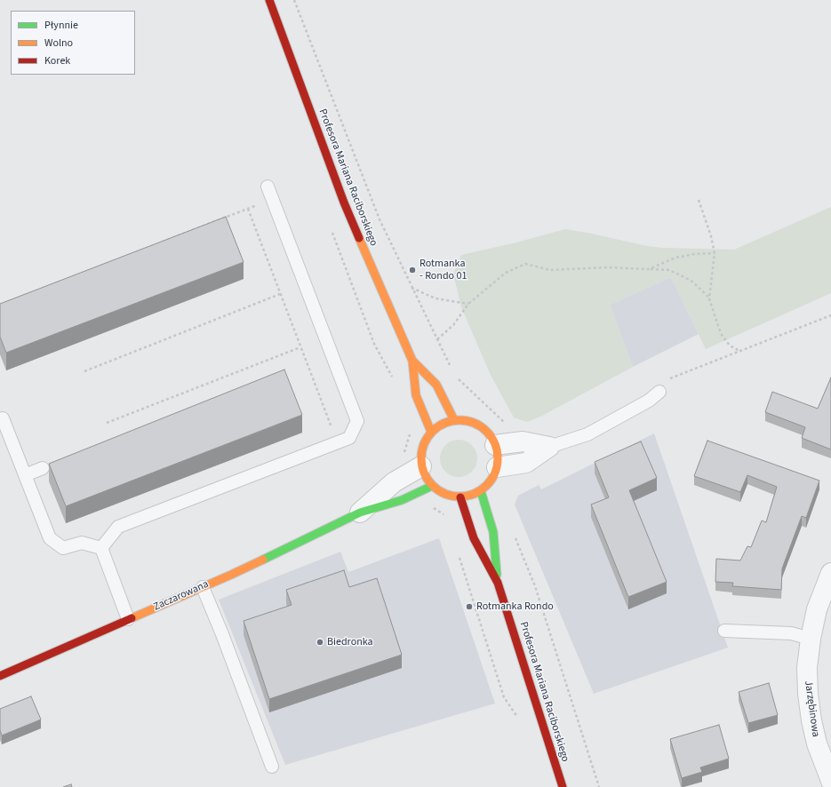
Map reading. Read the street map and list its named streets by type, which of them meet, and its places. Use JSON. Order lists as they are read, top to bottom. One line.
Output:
{"streets":{"main road":["Profesora Mariana Raciborskiego","Zaczarowana"],"street":["Jarzębinowa"]},"crossings":[["Profesora Mariana Raciborskiego","Zaczarowana"]],"places":["Rotmanka - Rondo 01","Rotmanka Rondo","Biedronka"],"legend":["Płynnie","Wolno","Korek"]}
